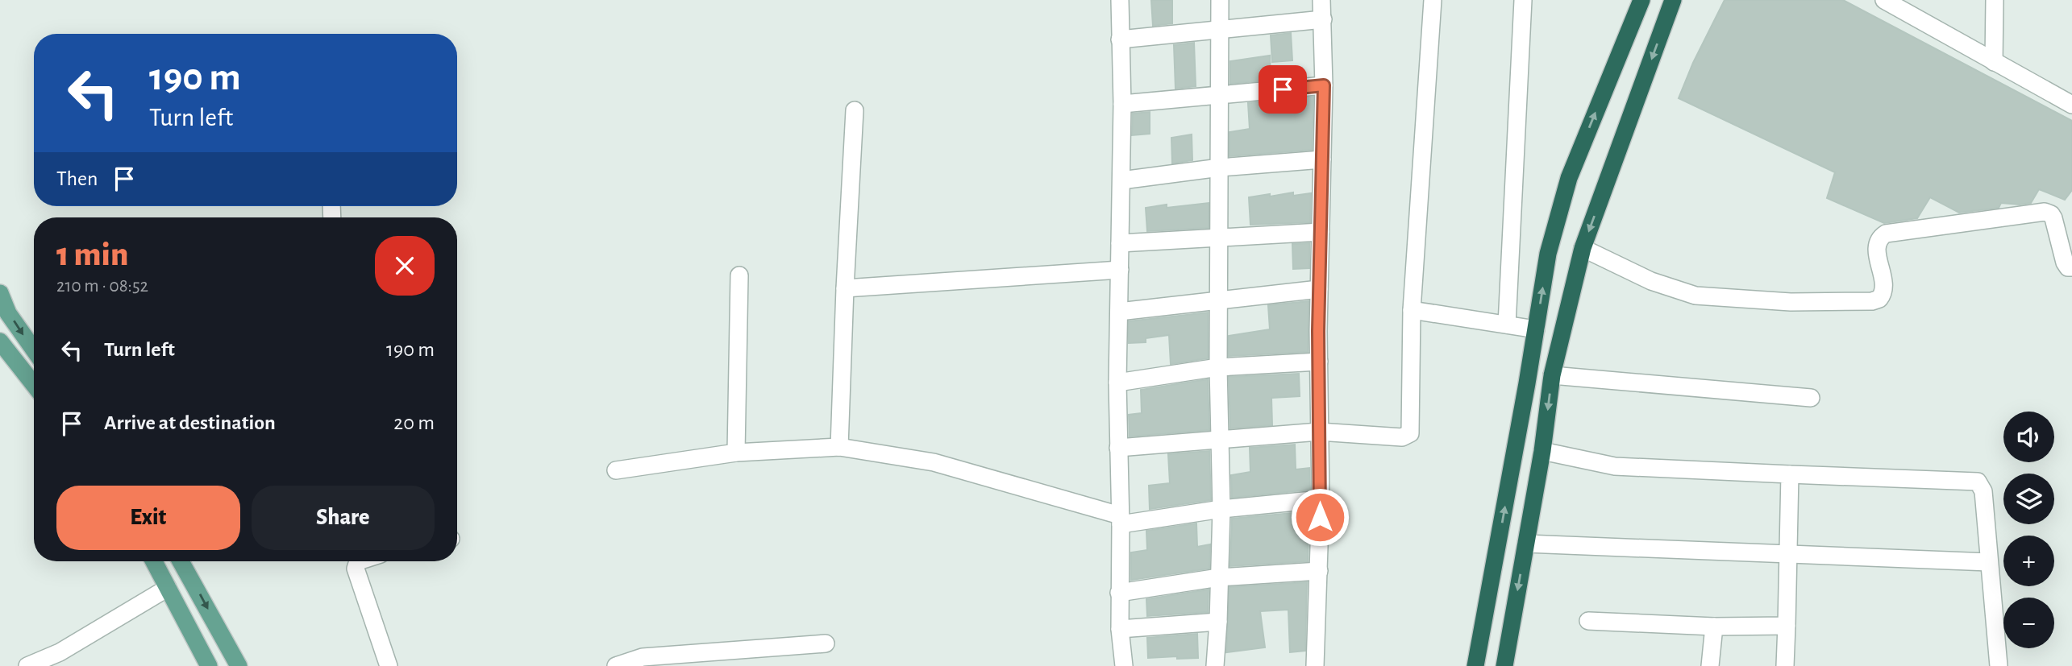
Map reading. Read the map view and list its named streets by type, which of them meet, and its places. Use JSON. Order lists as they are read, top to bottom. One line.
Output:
{"page":{"turn":["190 m","Turn left"],"then":"Then","heading":["1 min","210 m · 08:52"],"list":[{"name":"Turn left","value":"190 m"},{"name":"Arrive at destination","value":"20 m"}],"map_buttons":["+","−"],"buttons":["Exit","Share"]}}
